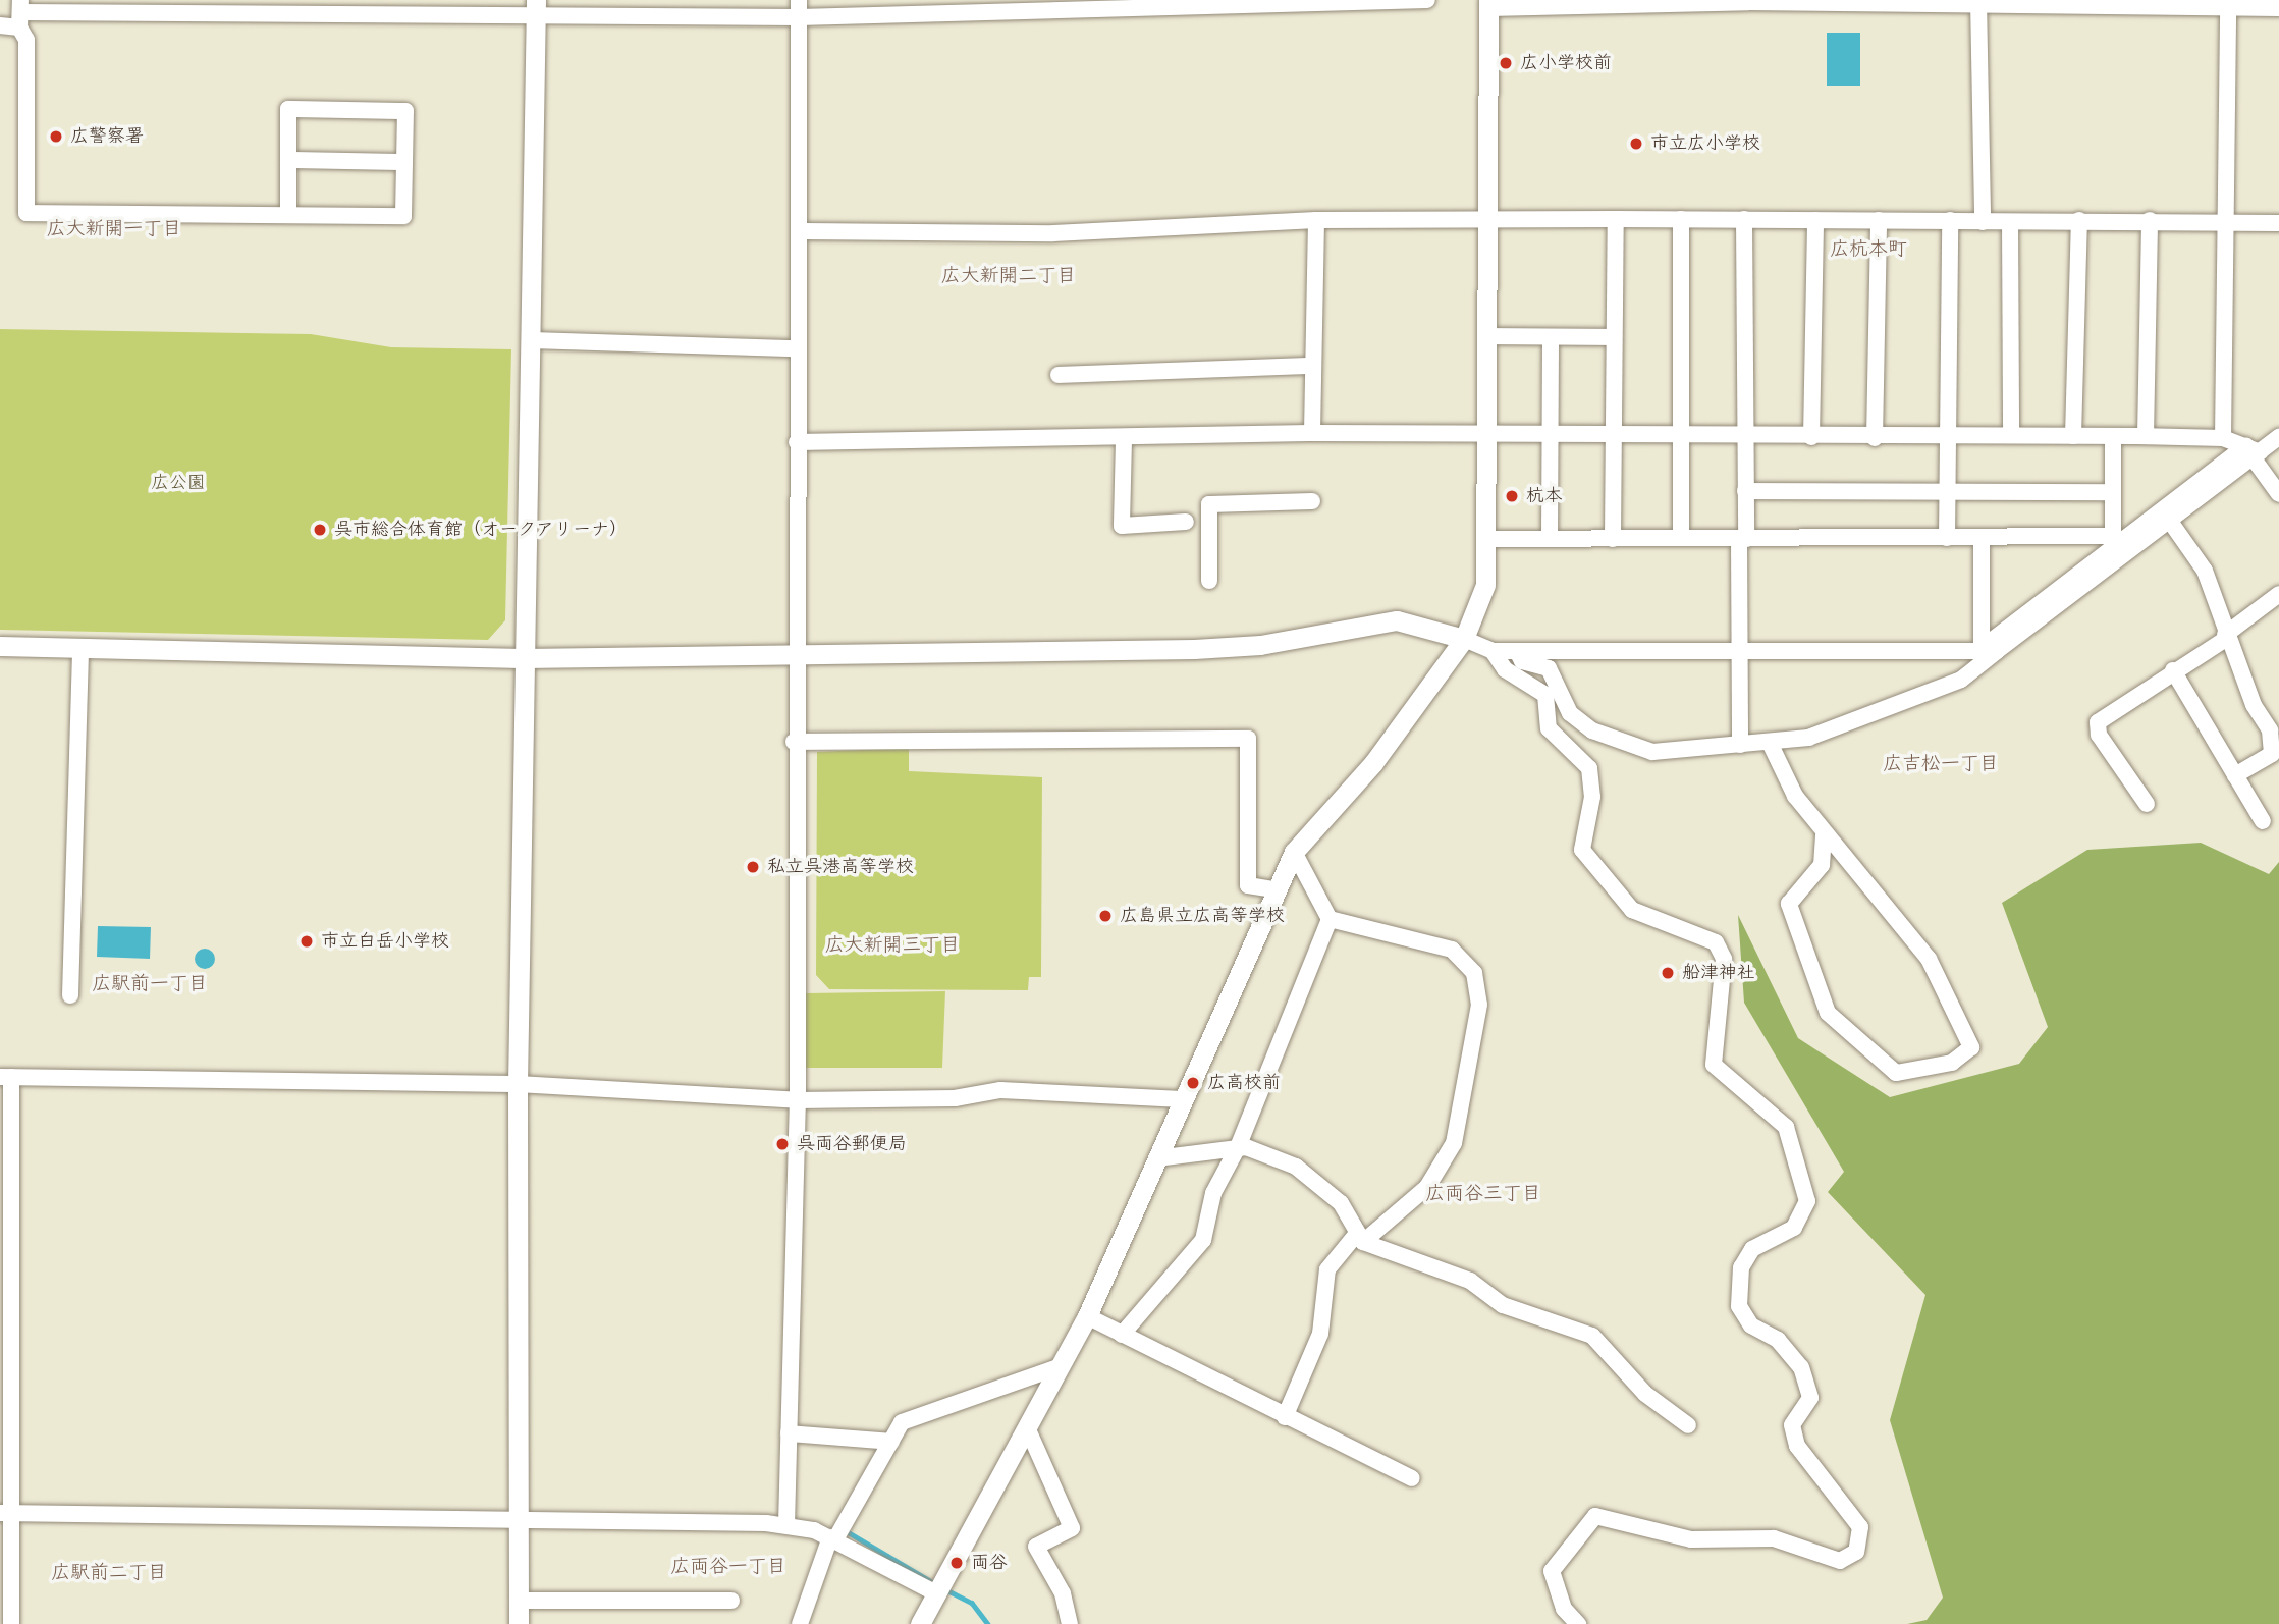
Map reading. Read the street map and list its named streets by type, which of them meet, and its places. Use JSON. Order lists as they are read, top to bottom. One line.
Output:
{"districts":["広大新開一丁目","広杭本町","広大新開二丁目","広吉松一丁目","広大新開三丁目","広駅前一丁目","広両谷三丁目","広両谷一丁目","広駅前二丁目"],"parks":["広公園"],"places":["広小学校前","広警察署","市立広小学校","杭本","呉市総合体育館（オークアリーナ）","私立呉港高等学校","広島県立広高等学校","市立白岳小学校","船津神社","広高校前","呉両谷郵便局","両谷"]}
